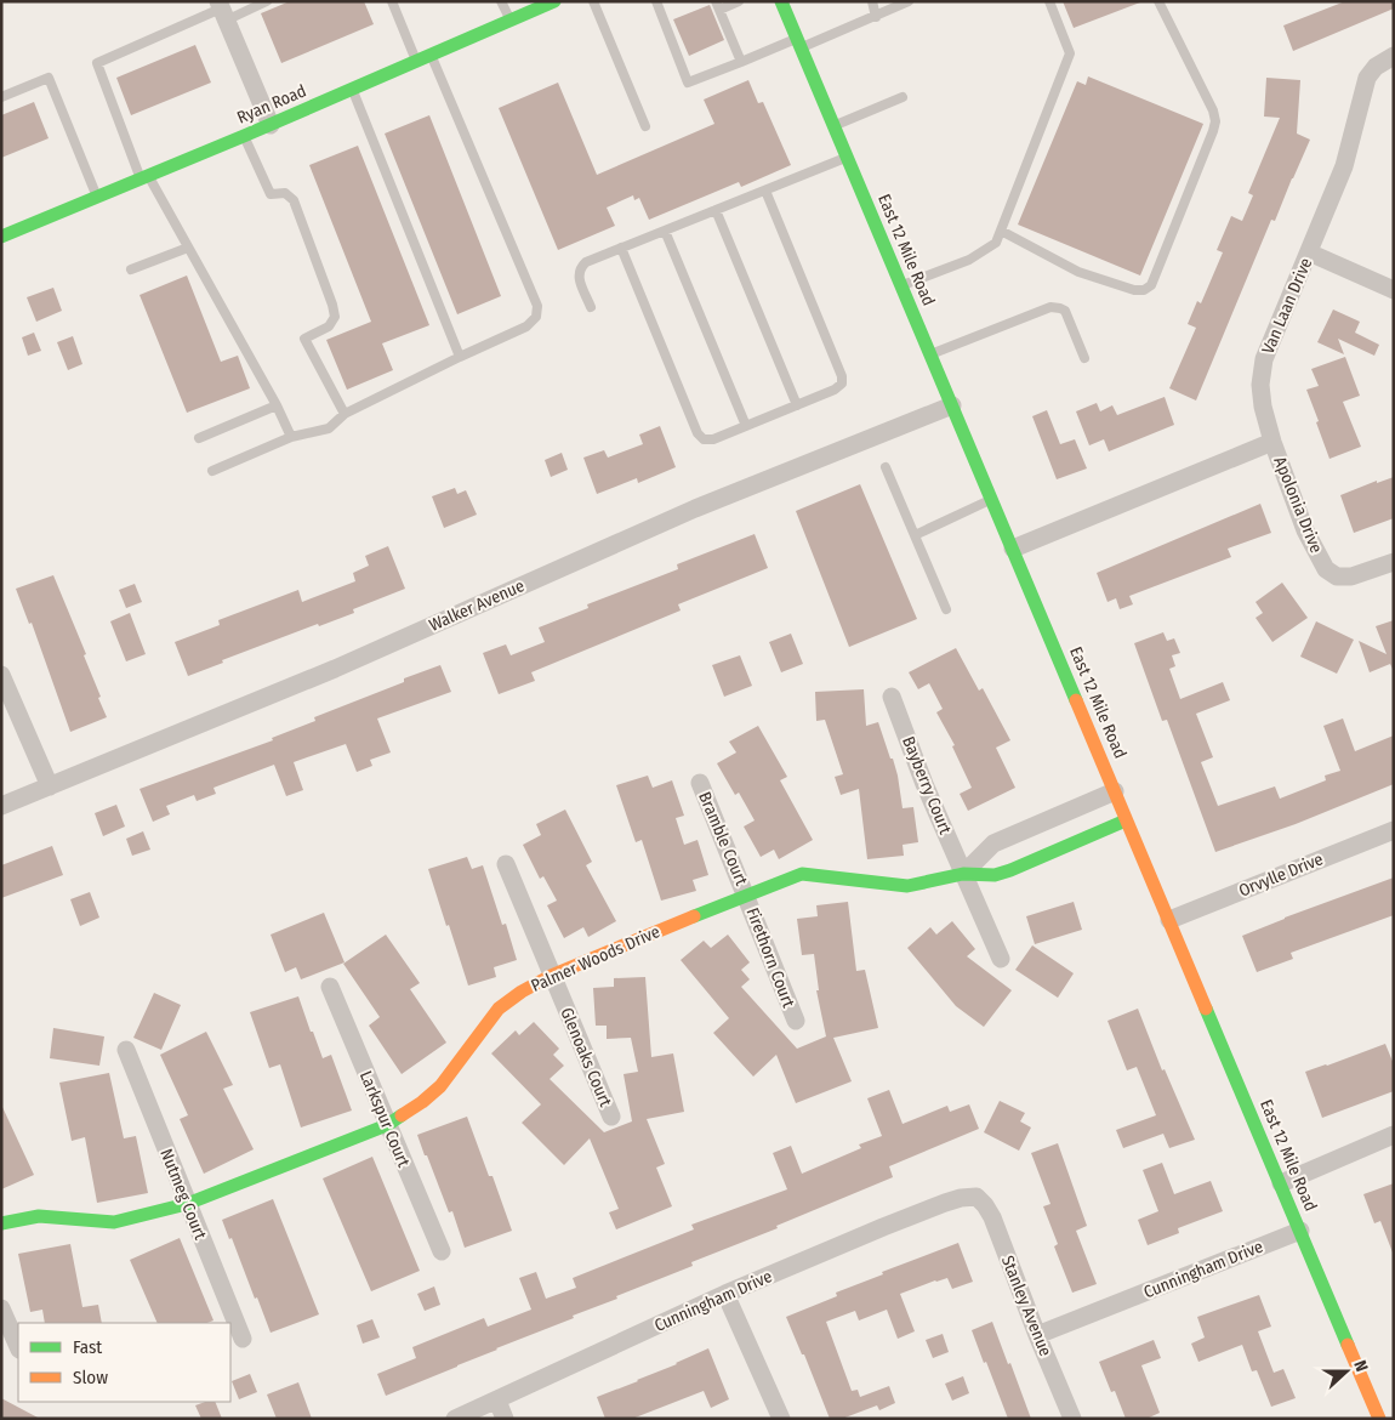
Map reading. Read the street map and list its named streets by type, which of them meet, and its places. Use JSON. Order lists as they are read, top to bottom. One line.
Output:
{"streets":{"main road":["Ryan Road","East 12 Mile Road","Palmer Woods Drive"],"street":["Van Laan Drive","Apolonia Drive","Walker Avenue","Bayberry Court","Bramble Court","Orvylle Drive","Firethorn Court","Glenoaks Court","Larkspur Court","Nutmeg Court","Cunningham Drive","Stanley Avenue"]},"crossings":[["East 12 Mile Road","Walker Avenue"],["East 12 Mile Road","Orvylle Drive"],["East 12 Mile Road","Palmer Woods Drive"],["East 12 Mile Road","Cunningham Drive"],["Van Laan Drive","Apolonia Drive"],["Bayberry Court","Palmer Woods Drive"],["Bramble Court","Firethorn Court"],["Bramble Court","Palmer Woods Drive"],["Firethorn Court","Palmer Woods Drive"],["Palmer Woods Drive","Glenoaks Court"],["Palmer Woods Drive","Larkspur Court"],["Palmer Woods Drive","Nutmeg Court"],["Cunningham Drive","Stanley Avenue"]],"legend":["Fast","Slow"],"north":"right"}
